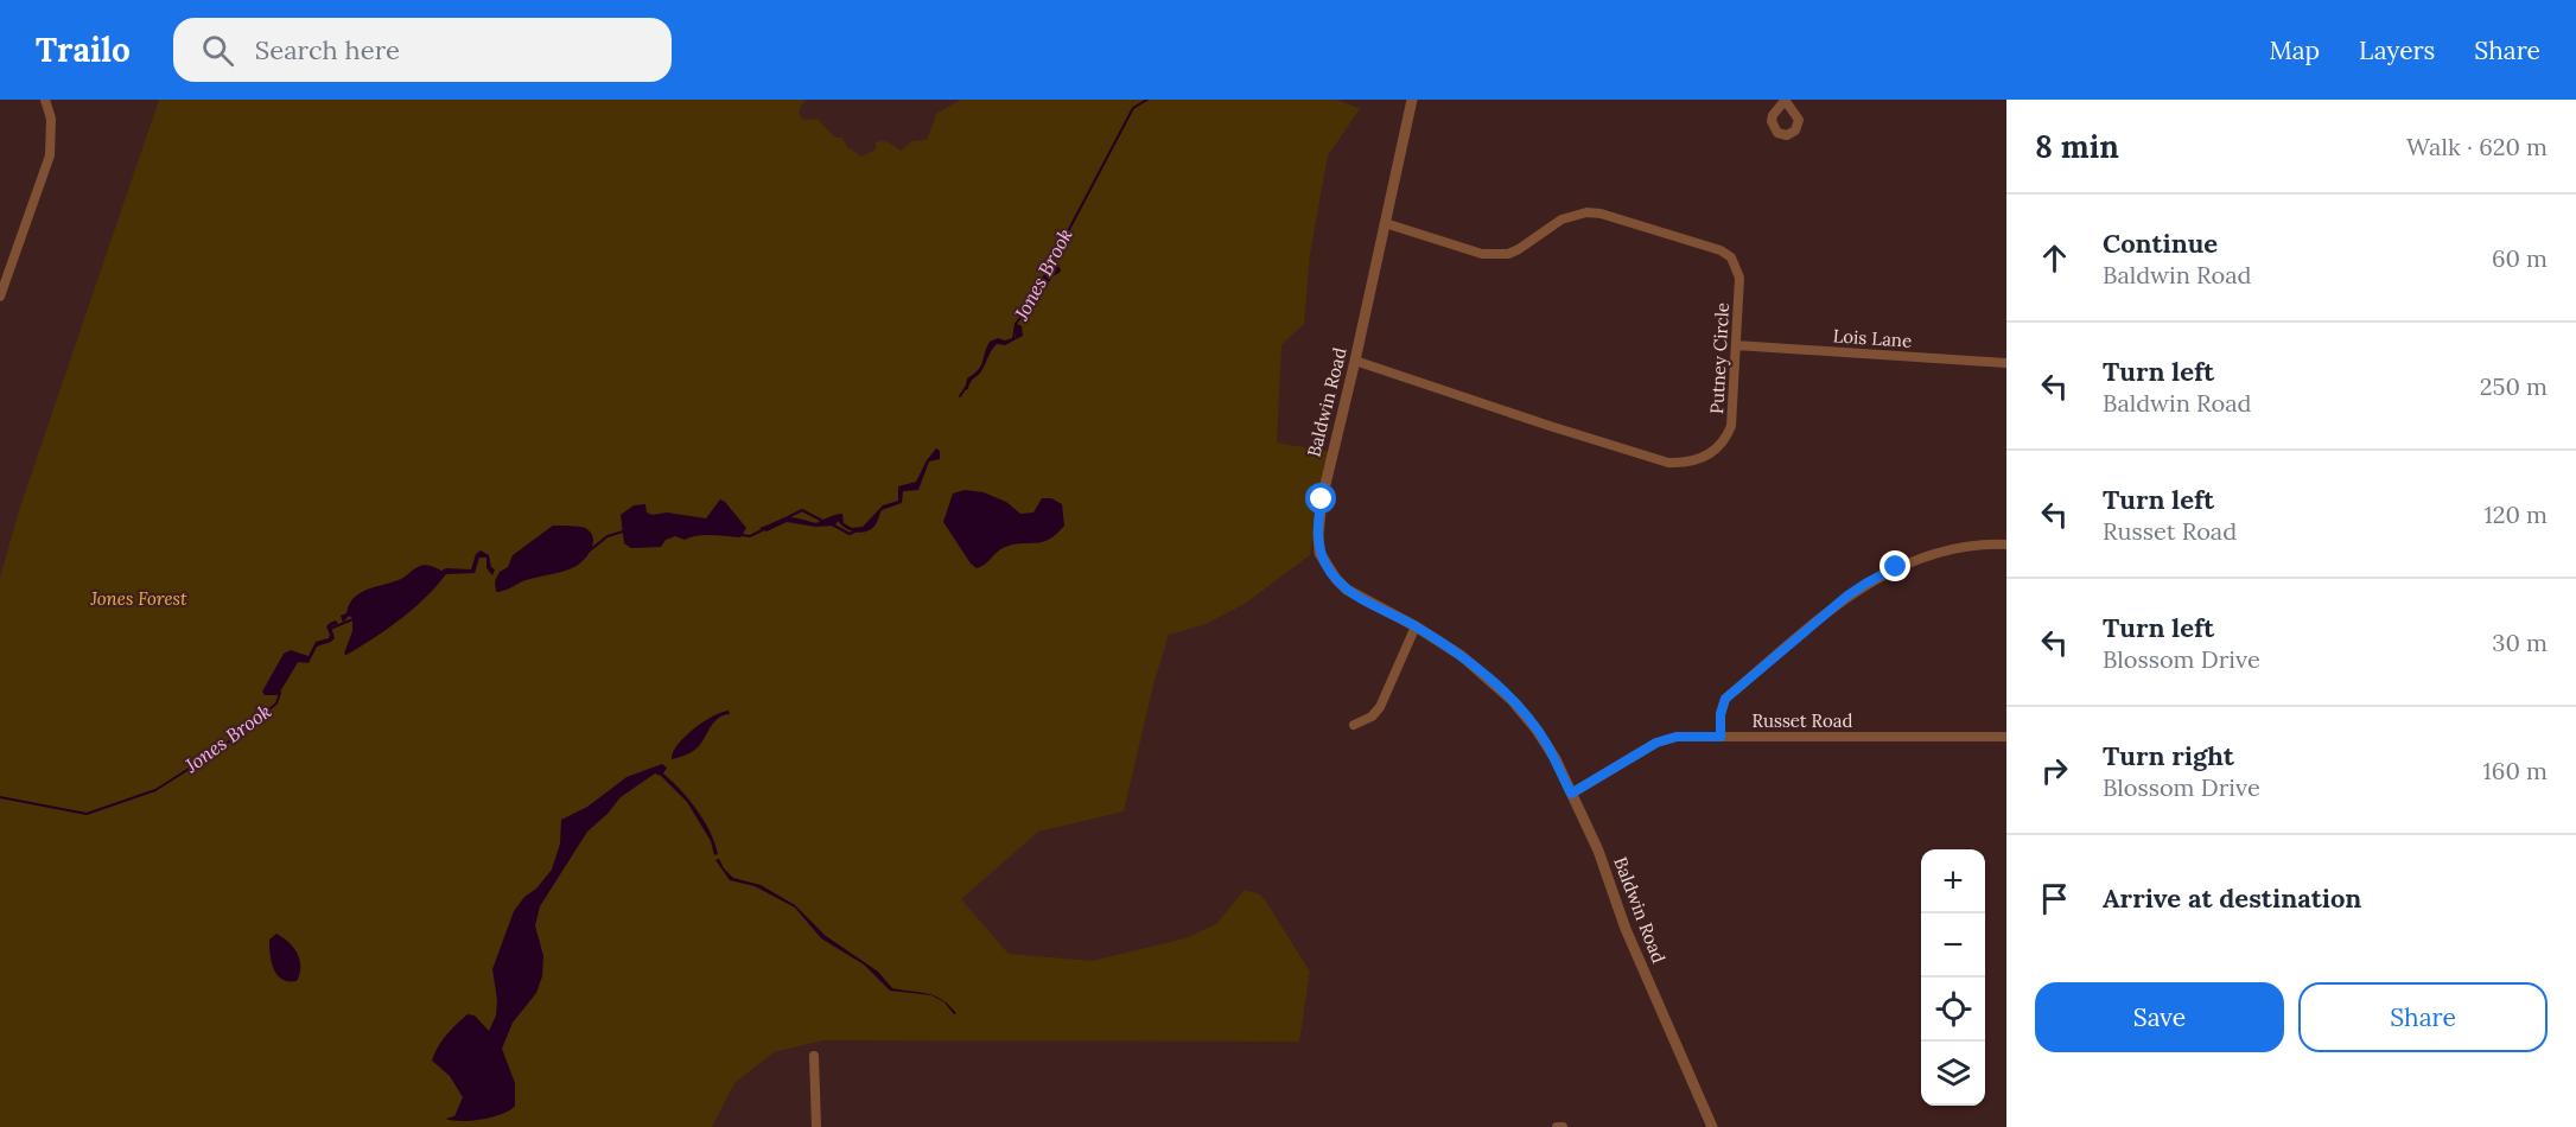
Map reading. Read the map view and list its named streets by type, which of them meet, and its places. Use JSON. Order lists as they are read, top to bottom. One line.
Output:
{"streets":{"street":["Lois Lane","Putney Circle","Baldwin Road","Russet Road"]},"crossings":[["Lois Lane","Putney Circle"],["Putney Circle","Baldwin Road"],["Baldwin Road","Russet Road"]],"water":["Jones Brook"],"parks":["Jones Forest"],"page":{"header":"Trailo","search":"Search here","nav":["Map","Layers","Share"],"heading":["8 min","Walk · 620 m"],"list":[["Continue","Baldwin Road","60 m"],["Turn left","Baldwin Road","250 m"],["Turn left","Russet Road","120 m"],["Turn left","Blossom Drive","30 m"],["Turn right","Blossom Drive","160 m"],"Arrive at destination"],"map_buttons":["+","−"],"buttons":["Save","Share"]}}
